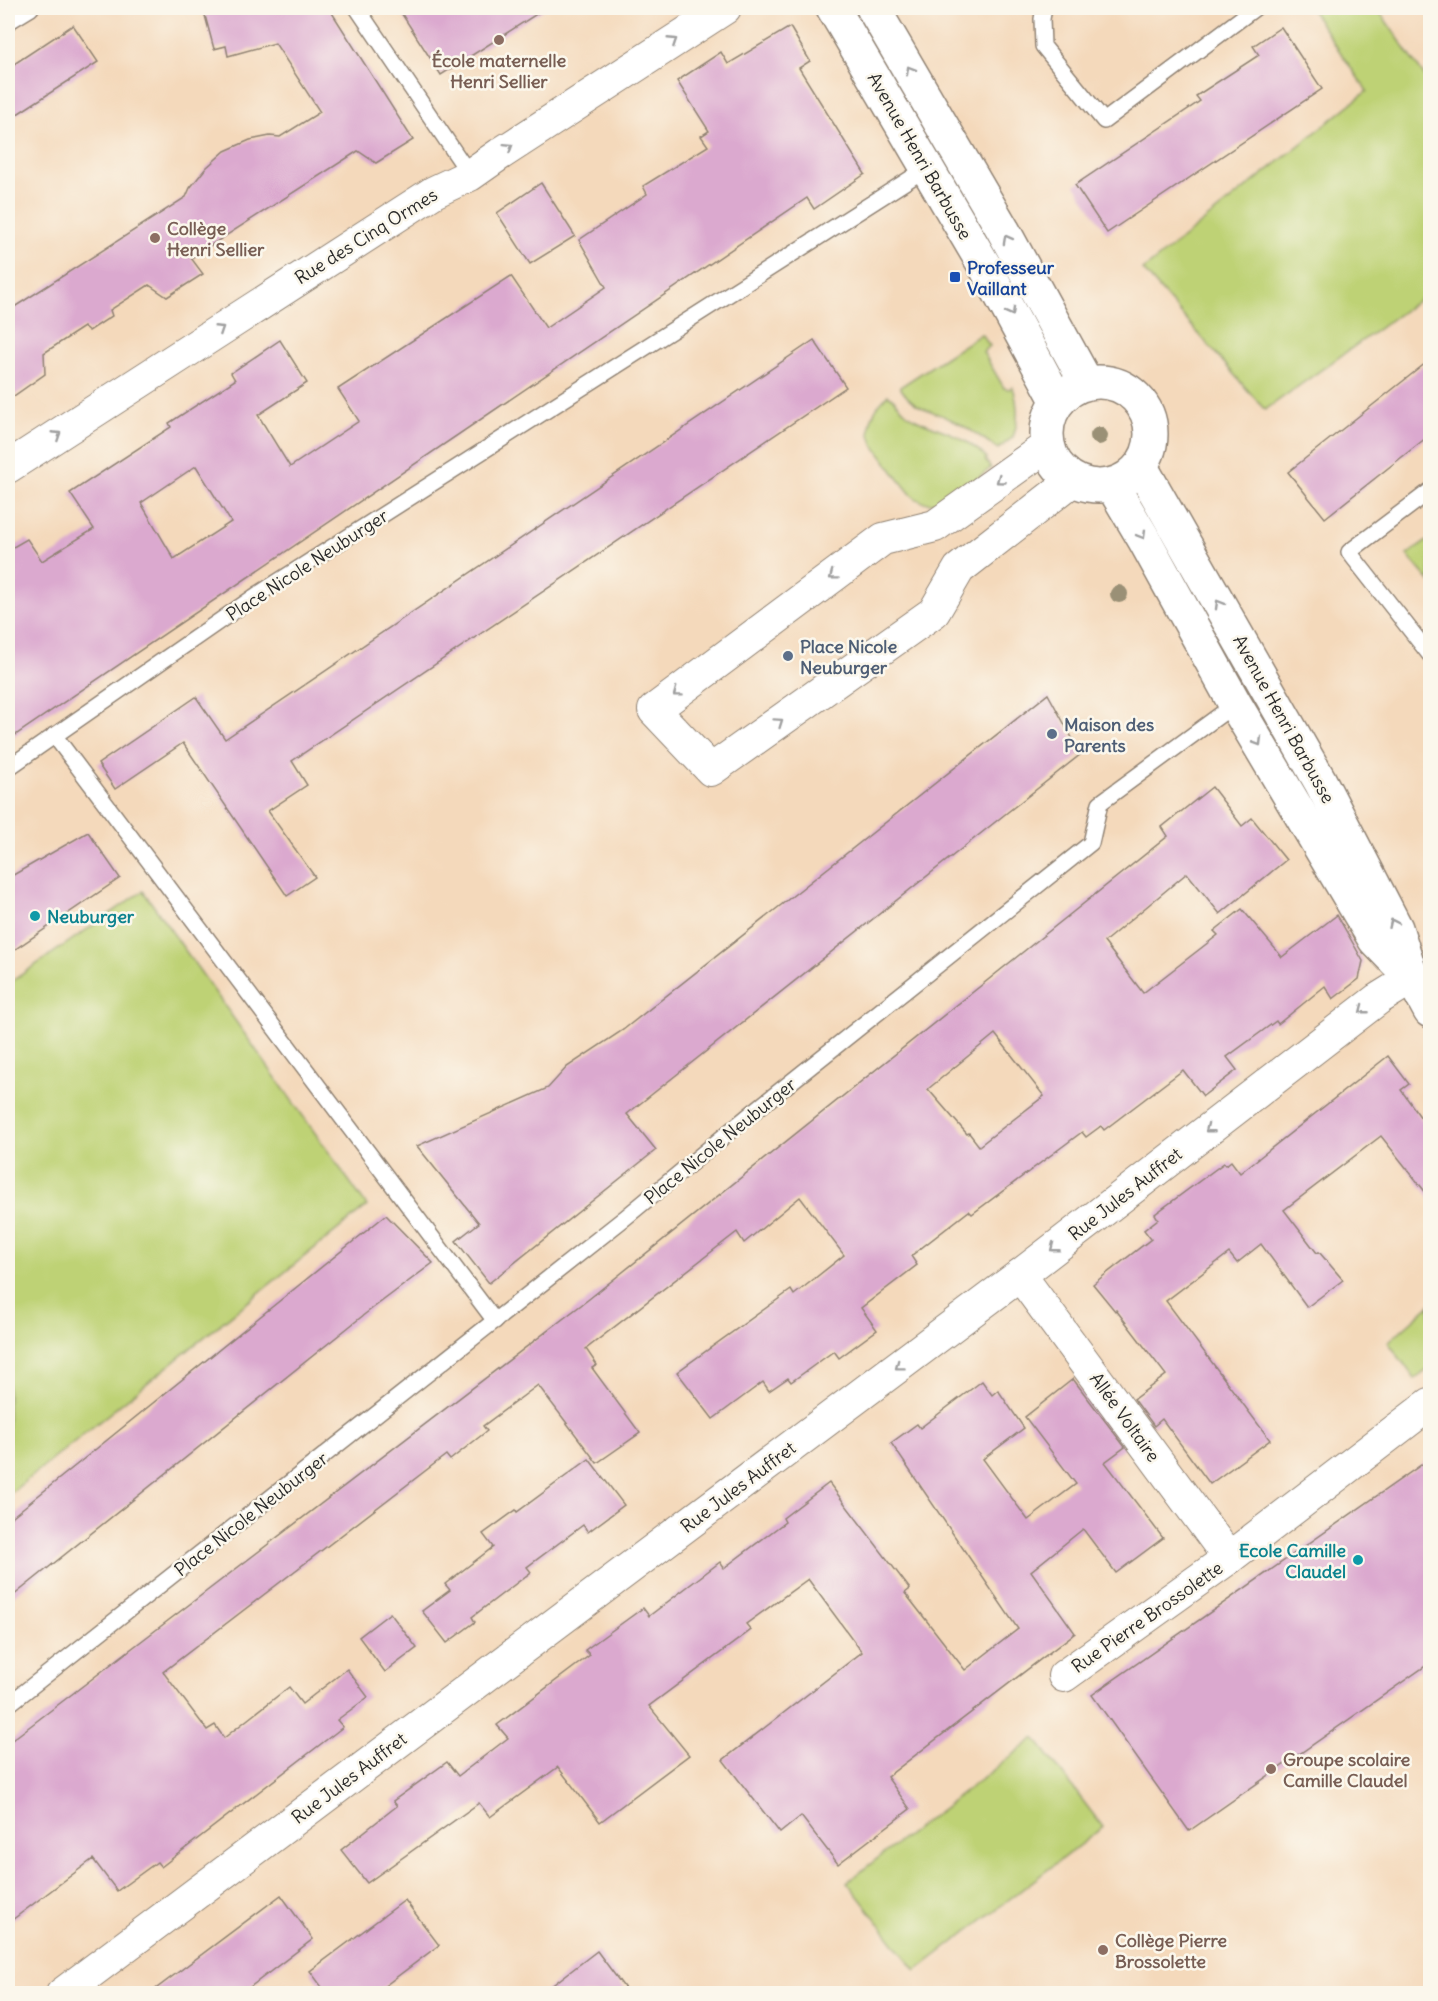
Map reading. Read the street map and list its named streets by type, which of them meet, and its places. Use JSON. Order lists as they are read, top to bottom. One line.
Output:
{"streets":{"street":["Avenue Henri Barbusse","Rue des Cinq Ormes","Rue Jules Auffret","Allée Voltaire","Rue Pierre Brossolette"],"lane":["Place Nicole Neuburger"]},"crossings":[["Avenue Henri Barbusse","Place Nicole Neuburger"],["Avenue Henri Barbusse","Rue Jules Auffret"],["Rue Jules Auffret","Allée Voltaire"],["Allée Voltaire","Rue Pierre Brossolette"]],"one_way":["Rue des Cinq Ormes","Rue Jules Auffret"],"places":{"other":["École maternelle Henri Sellier","Collège Henri Sellier","Place Nicole Neuburger","Maison des Parents","Neuburger","Ecole Camille Claudel","Groupe scolaire Camille Claudel","Collège Pierre Brossolette"],"transit":["Professeur Vaillant"]}}
